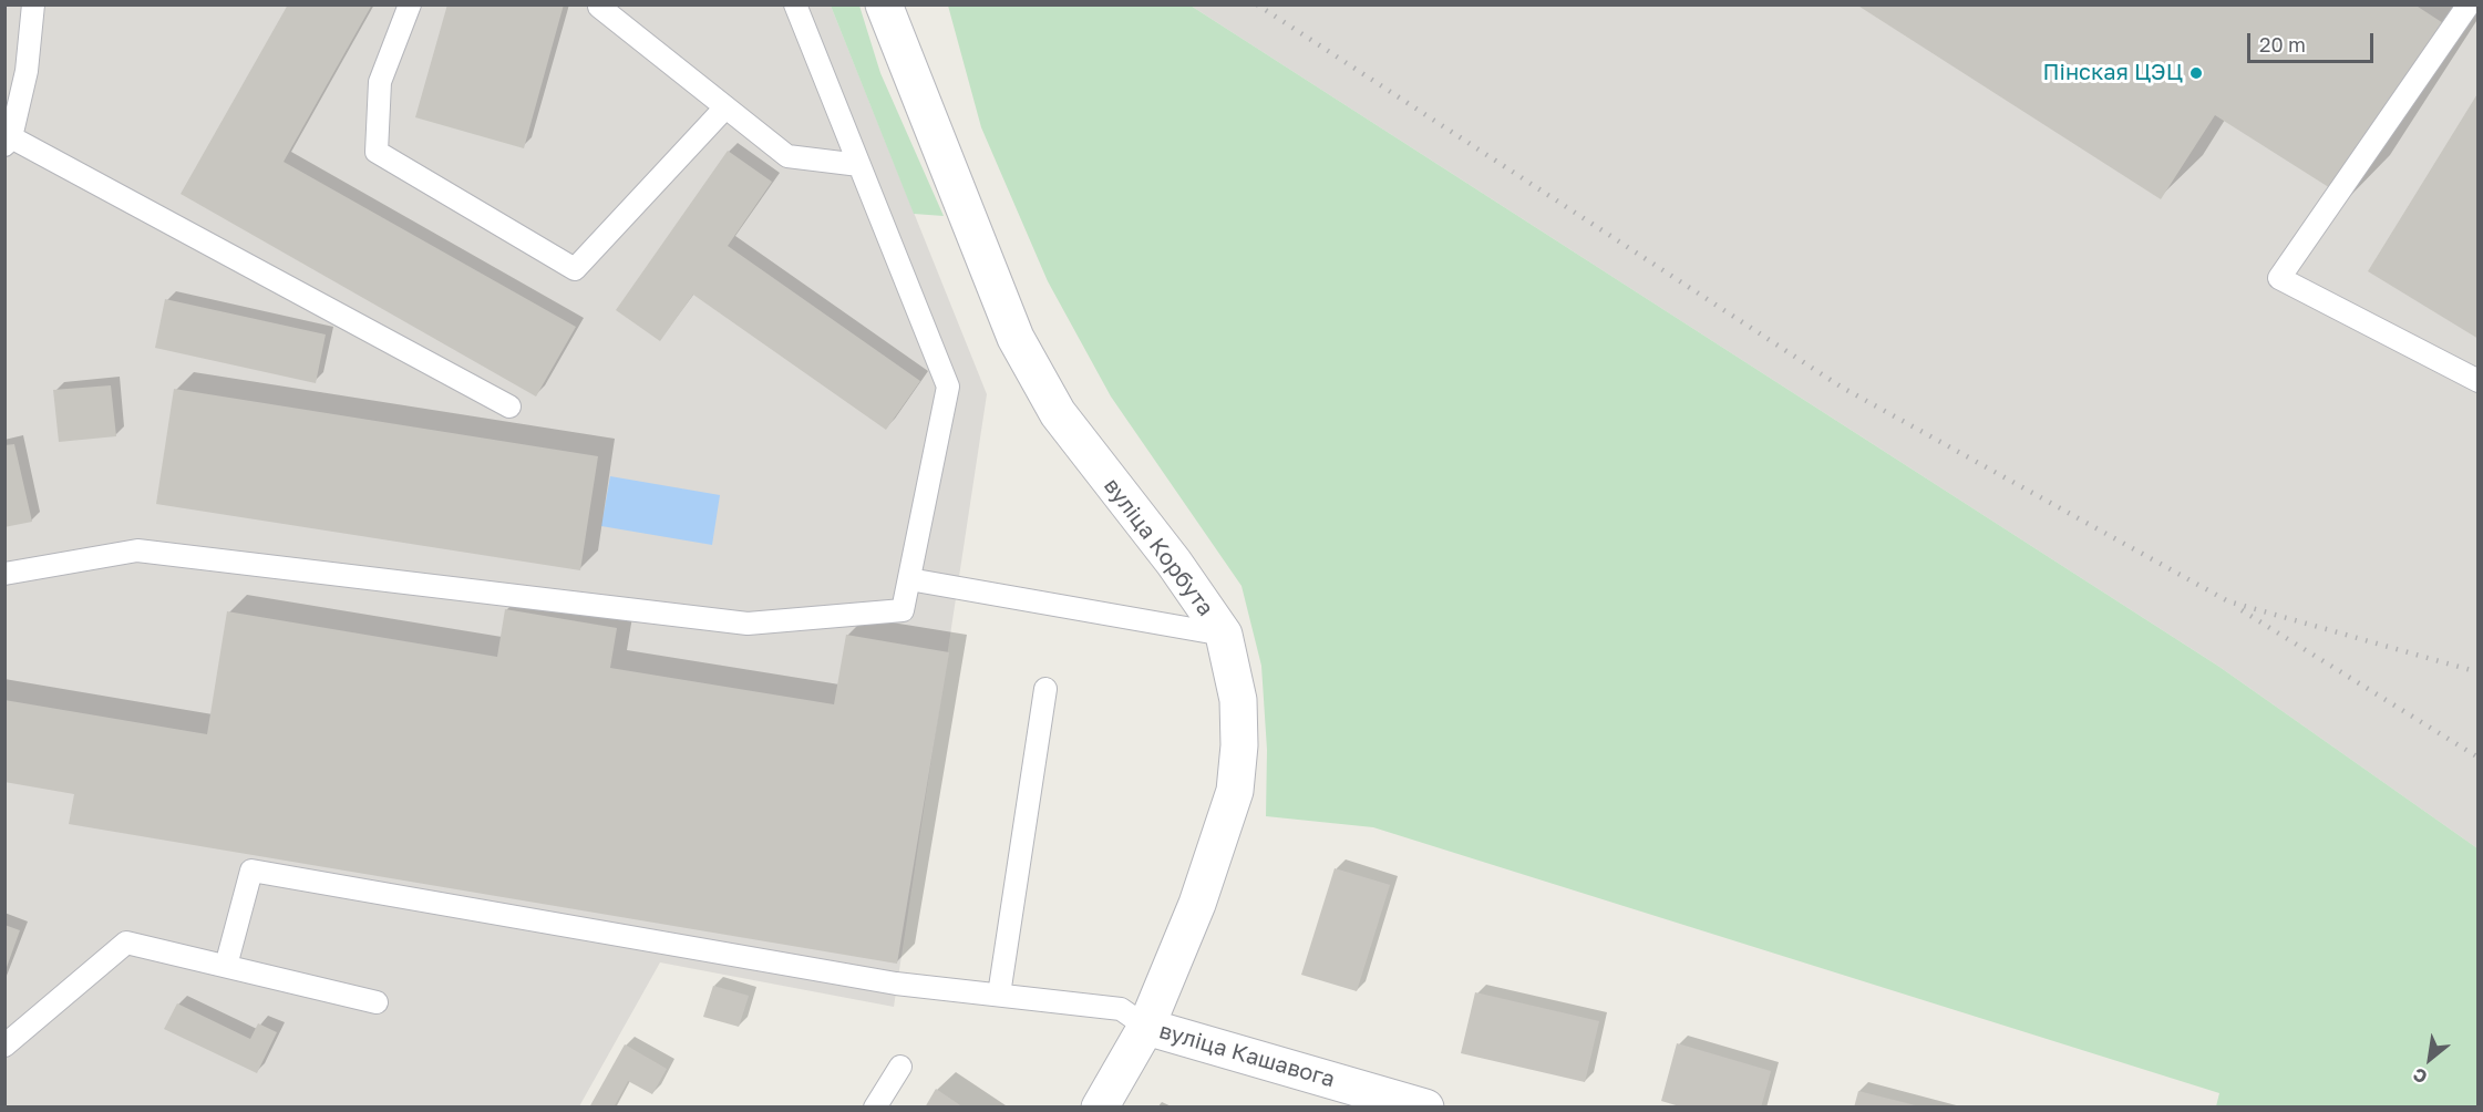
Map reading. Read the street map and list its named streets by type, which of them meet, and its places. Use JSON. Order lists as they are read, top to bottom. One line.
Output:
{"streets":{"street":["вуліца Корбута","вуліца Кашавога"]},"crossings":[["вуліца Корбута","вуліца Кашавога"]],"places":["Пінская ЦЭЦ"],"scale_bar":"20 m","north":"bottom left"}
